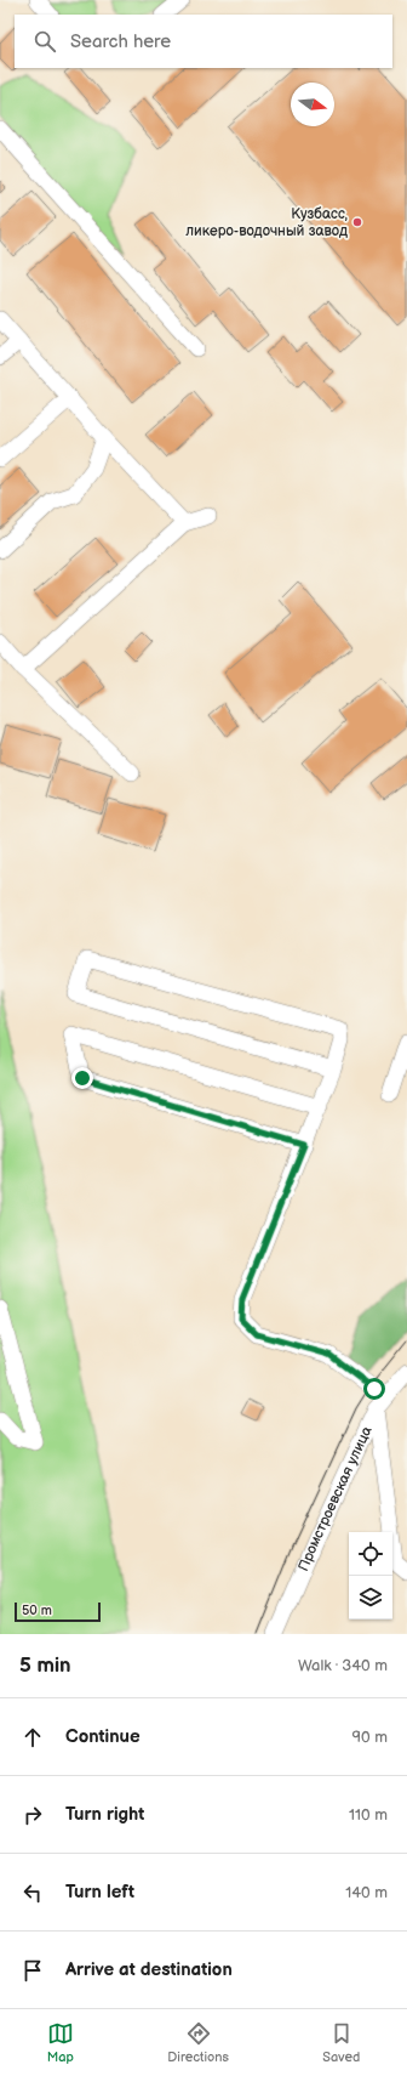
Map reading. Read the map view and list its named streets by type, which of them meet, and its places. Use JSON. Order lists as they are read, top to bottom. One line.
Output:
{"streets":{"street":["Промстроевская улица"]},"places":["Кузбасс, ликеро-водочный завод"],"scale_bar":"50 m","north":"right","page":{"search":"Search here","scale":"50 m","heading":["5 min","Walk · 340 m"],"list":[["Continue","90 m"],["Turn right","110 m"],["Turn left","140 m"],"Arrive at destination"],"nav":["Map","Directions","Saved"]}}
